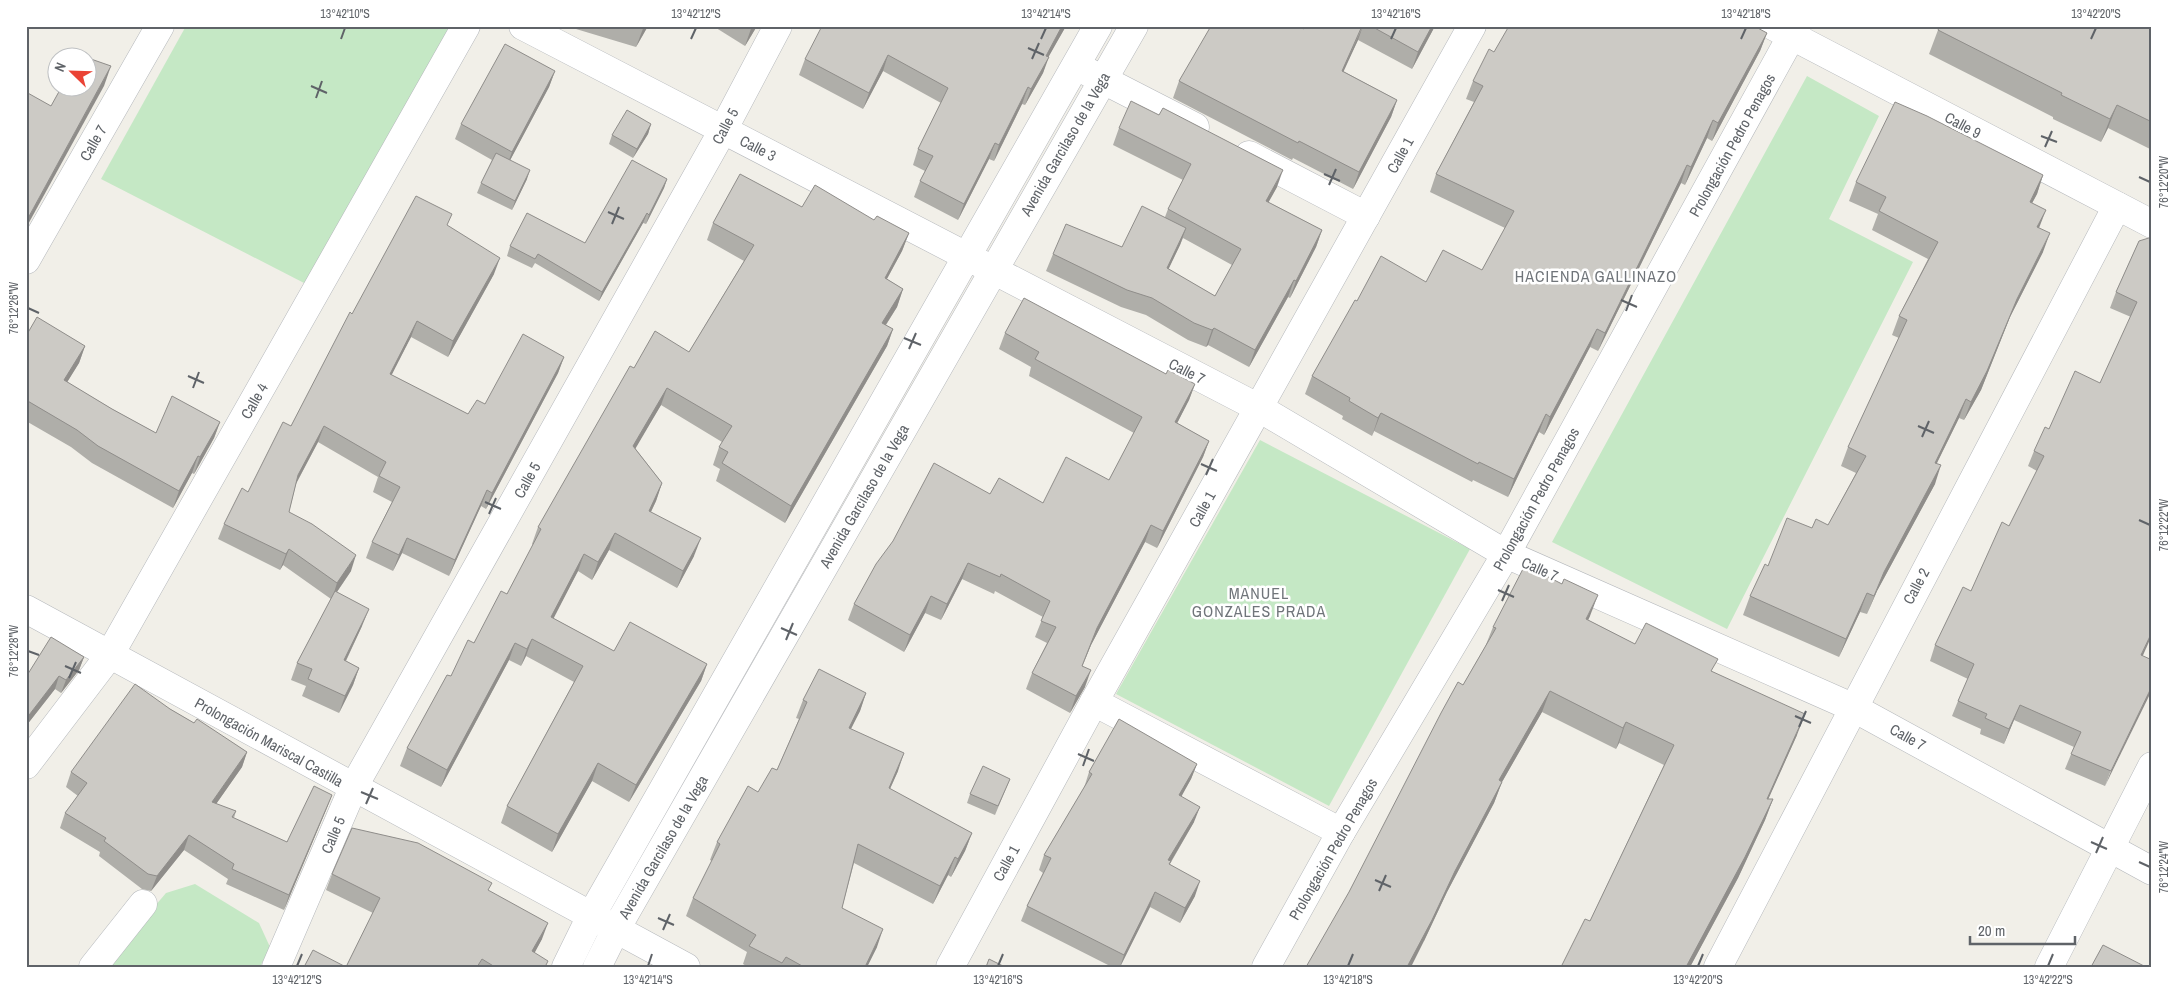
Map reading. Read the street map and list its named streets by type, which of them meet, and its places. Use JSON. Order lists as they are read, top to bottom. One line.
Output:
{"streets":{"street":["Calle 9","Calle 5","Calle 7","Avenida Garcilaso de la Vega","Prolongación Pedro Penagos","Calle 3","Calle 1","Calle 4","Calle 2","Prolongación Mariscal Castilla"]},"crossings":[["Calle 9","Prolongación Pedro Penagos"],["Calle 9","Calle 2"],["Calle 5","Calle 3"],["Calle 5","Prolongación Mariscal Castilla"],["Calle 7","Avenida Garcilaso de la Vega"],["Calle 7","Prolongación Pedro Penagos"],["Calle 7","Calle 3"],["Calle 7","Calle 1"],["Calle 7","Calle 2"],["Avenida Garcilaso de la Vega","Calle 3"],["Avenida Garcilaso de la Vega","Prolongación Mariscal Castilla"],["Calle 4","Prolongación Mariscal Castilla"]],"districts":["HACIENDA GALLINAZO","MANUEL GONZALES PRADA"],"scale_bar":"20 m","north":"top left","coordinates":["13°42'10\"S","13°42'12\"S","13°42'14\"S","13°42'16\"S","13°42'18\"S","13°42'20\"S","76°12'20\"W","76°12'26\"W","76°12'22\"W","76°12'28\"W","76°12'24\"W","13°42'22\"S"]}
